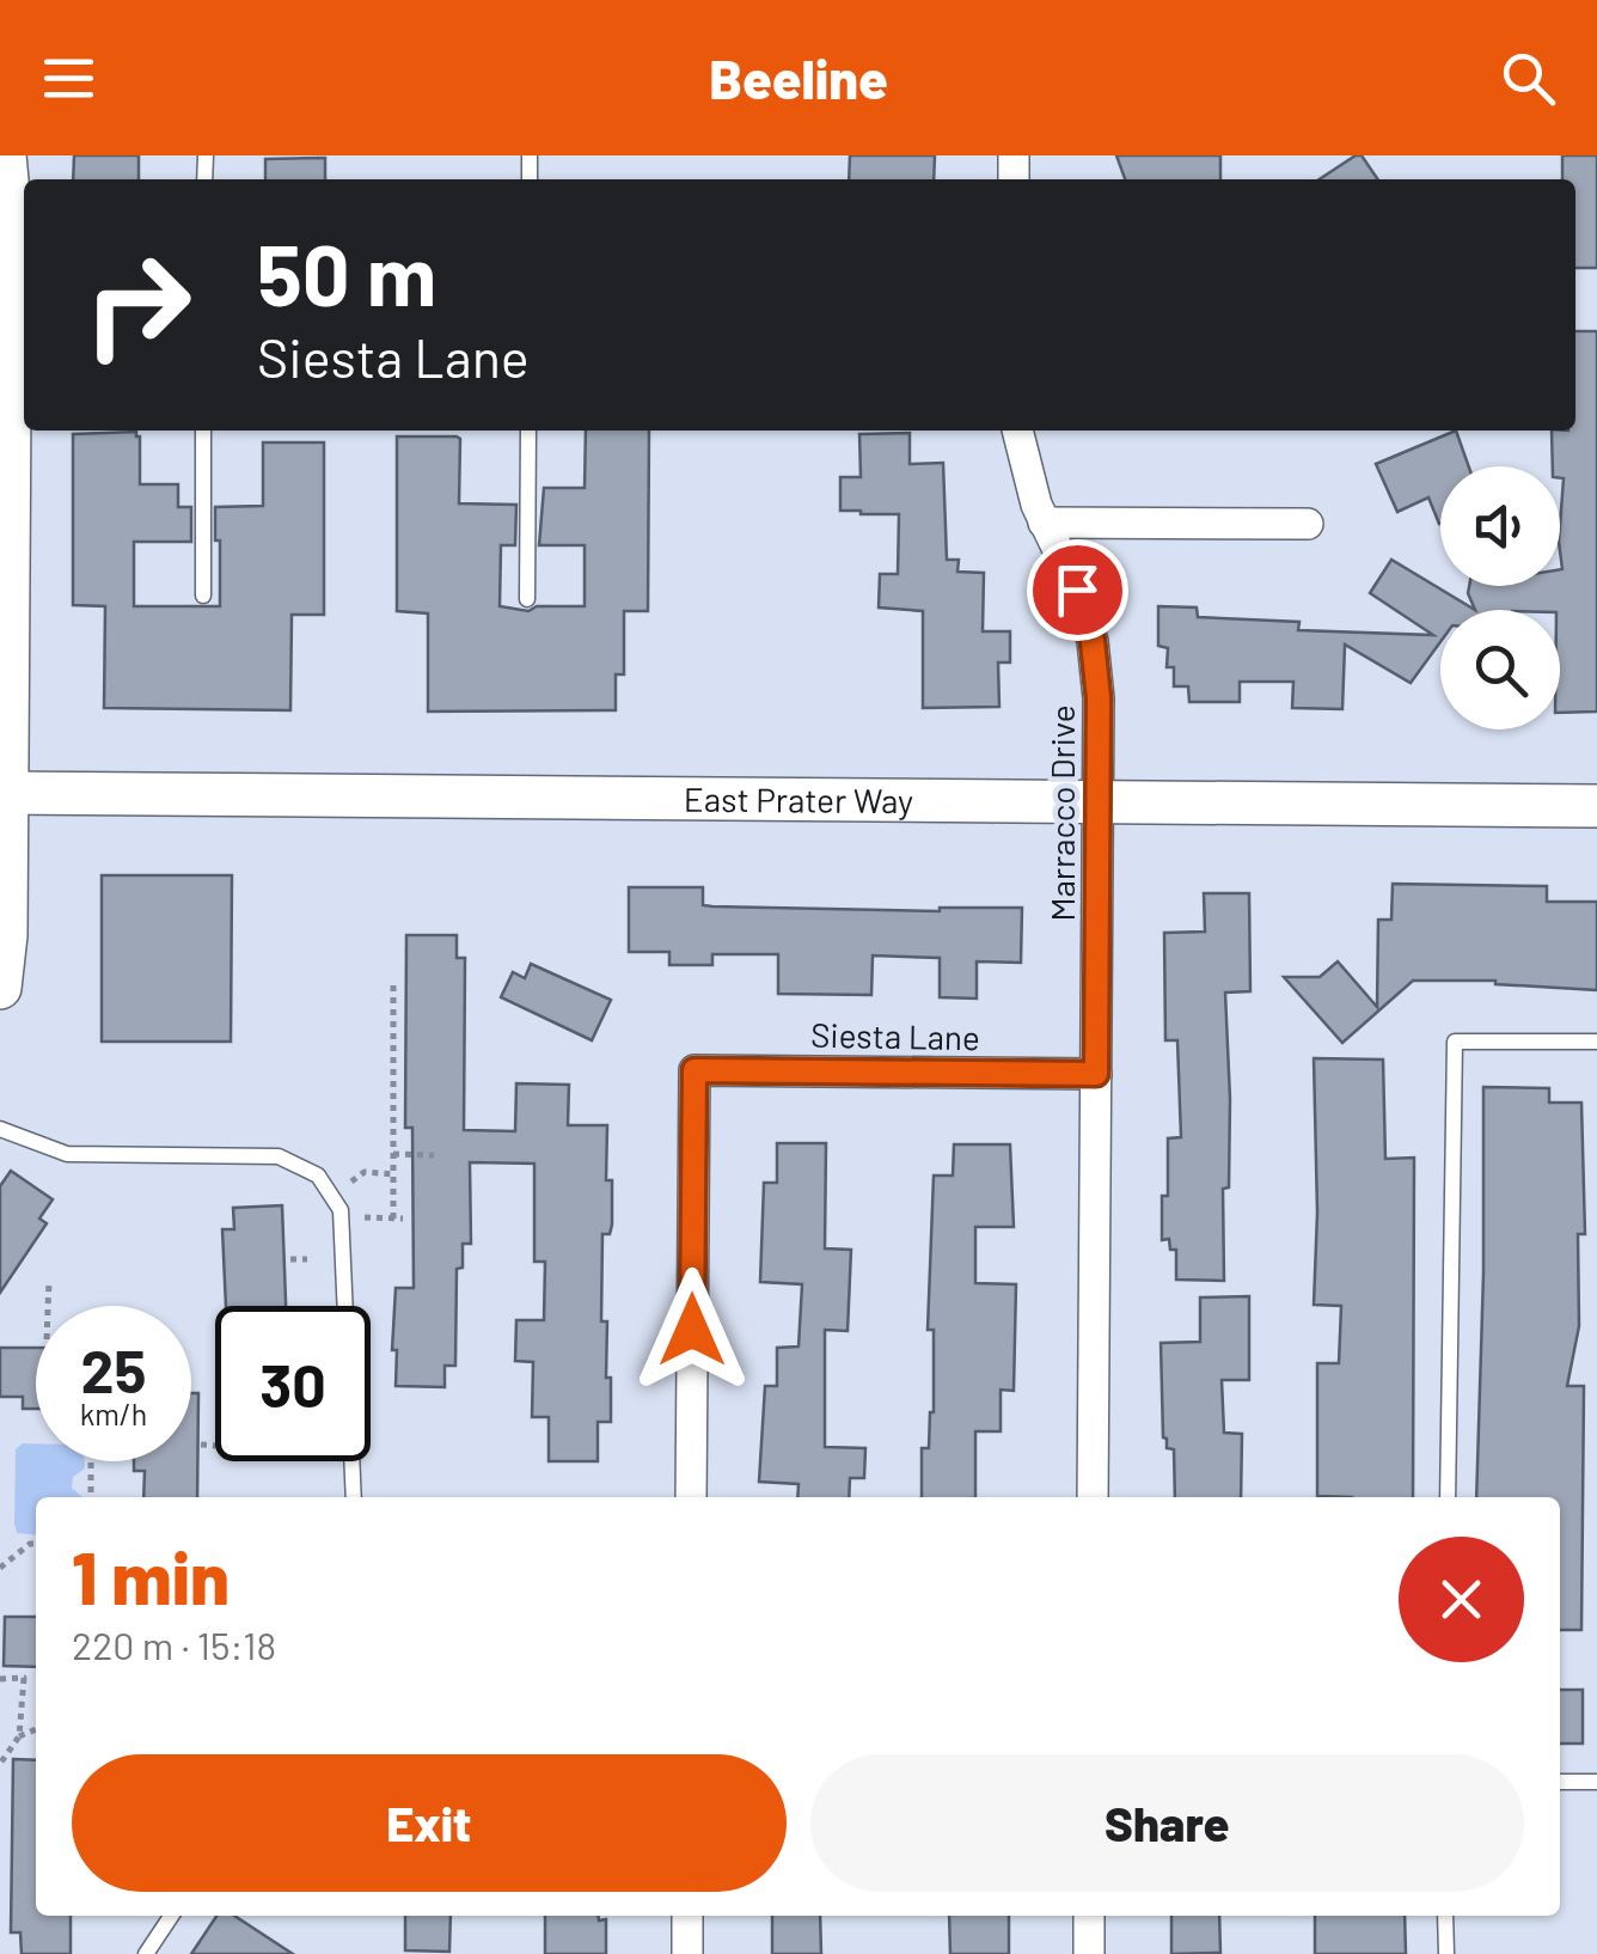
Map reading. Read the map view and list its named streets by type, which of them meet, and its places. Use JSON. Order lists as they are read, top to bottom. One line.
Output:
{"streets":{"main road":["East Prater Way"],"street":["Marracco Drive","Siesta Lane"]},"crossings":[["East Prater Way","Marracco Drive"],["Marracco Drive","Siesta Lane"]],"page":{"header":"Beeline","turn":["50 m","Siesta Lane"],"speed":"25 km/h","limit":"30","heading":["1 min","220 m · 15:18"],"buttons":["Exit","Share"]}}
